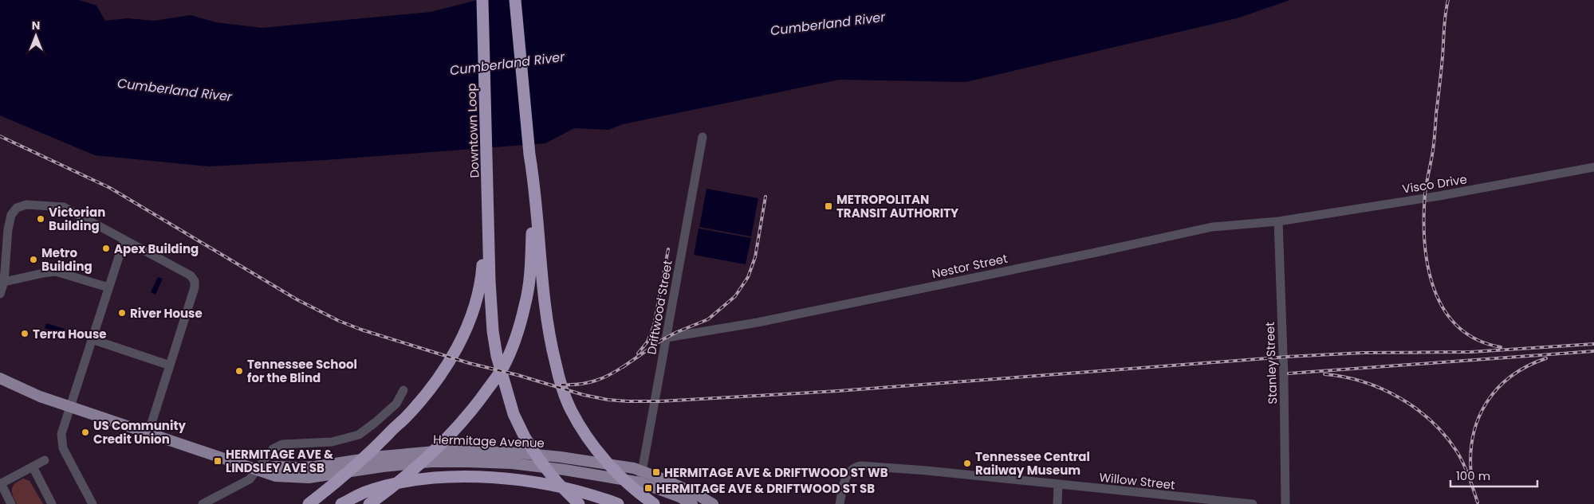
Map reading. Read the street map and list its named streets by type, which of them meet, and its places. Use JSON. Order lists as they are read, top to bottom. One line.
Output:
{"streets":{"highway":["Downtown Loop"],"main road":["Hermitage Avenue"],"street":["Visco Drive","Nestor Street","Driftwood Street","Stanley Street","Willow Street"]},"crossings":[["Visco Drive","Nestor Street"],["Visco Drive","Stanley Street"],["Nestor Street","Driftwood Street"],["Nestor Street","Stanley Street"],["Driftwood Street","Hermitage Avenue"]],"water":["Cumberland River"],"places":{"transit":["METROPOLITAN TRANSIT AUTHORITY","HERMITAGE AVE & LINDSLEY AVE SB","HERMITAGE AVE & DRIFTWOOD ST WB","HERMITAGE AVE & DRIFTWOOD ST SB"],"other":["Victorian Building","Apex Building","Metro Building","River House","Terra House","Tennessee School for the Blind","US Community Credit Union","Tennessee Central Railway Museum"]},"scale_bar":"100 m","north":"top"}
